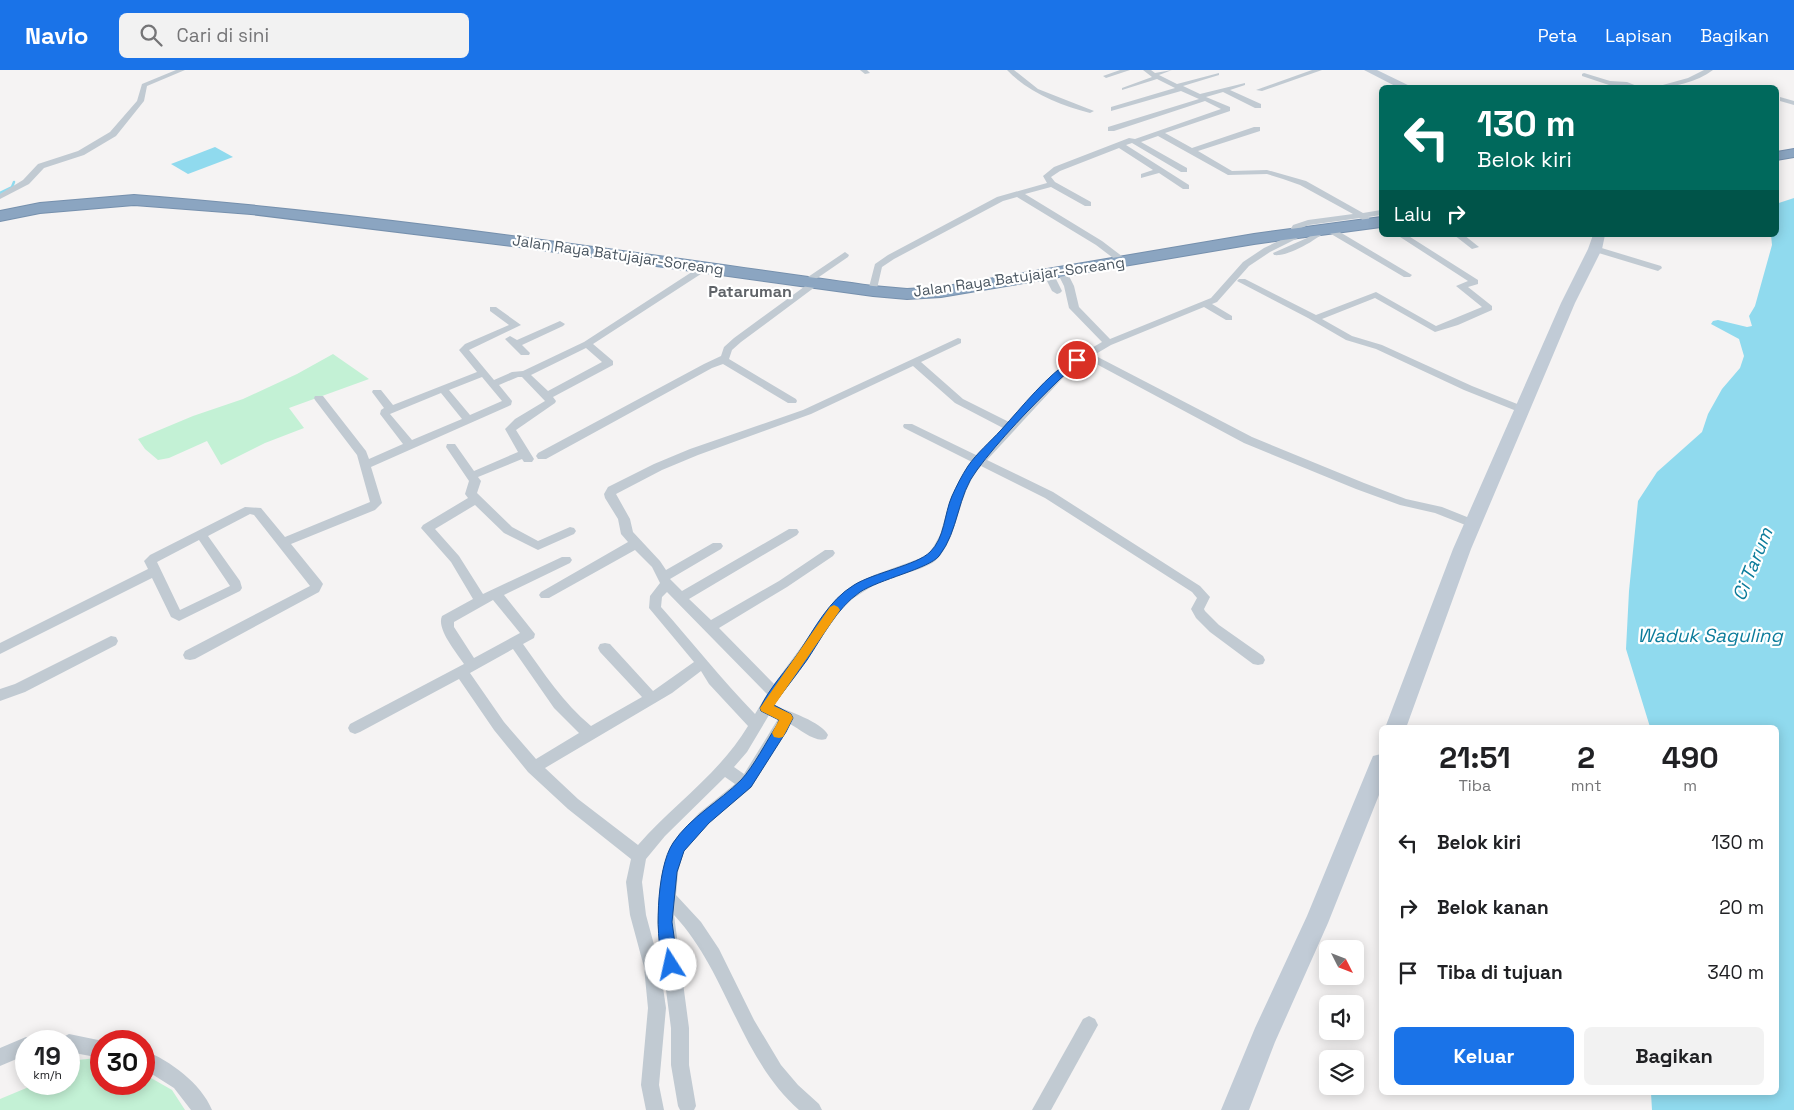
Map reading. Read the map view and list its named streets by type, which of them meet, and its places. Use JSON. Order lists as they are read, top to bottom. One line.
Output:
{"streets":{"highway":["Jalan Raya Batujajar-Soreang"]},"districts":["Pataruman"],"water":["Ci Tarum","Waduk Saguling"],"north":"bottom right","page":{"header":"Navio","search":"Cari di sini","nav":["Peta","Lapisan","Bagikan"],"turn":["130 m","Belok kiri"],"then":"Lalu","eta":["21:51","Tiba","2","mnt","490","m"],"list":[{"name":"Belok kiri","value":"130 m"},{"name":"Belok kanan","value":"20 m"},{"name":"Tiba di tujuan","value":"340 m"}],"buttons":["Keluar","Bagikan"],"speed":"19 km/h","limit":"30"}}
